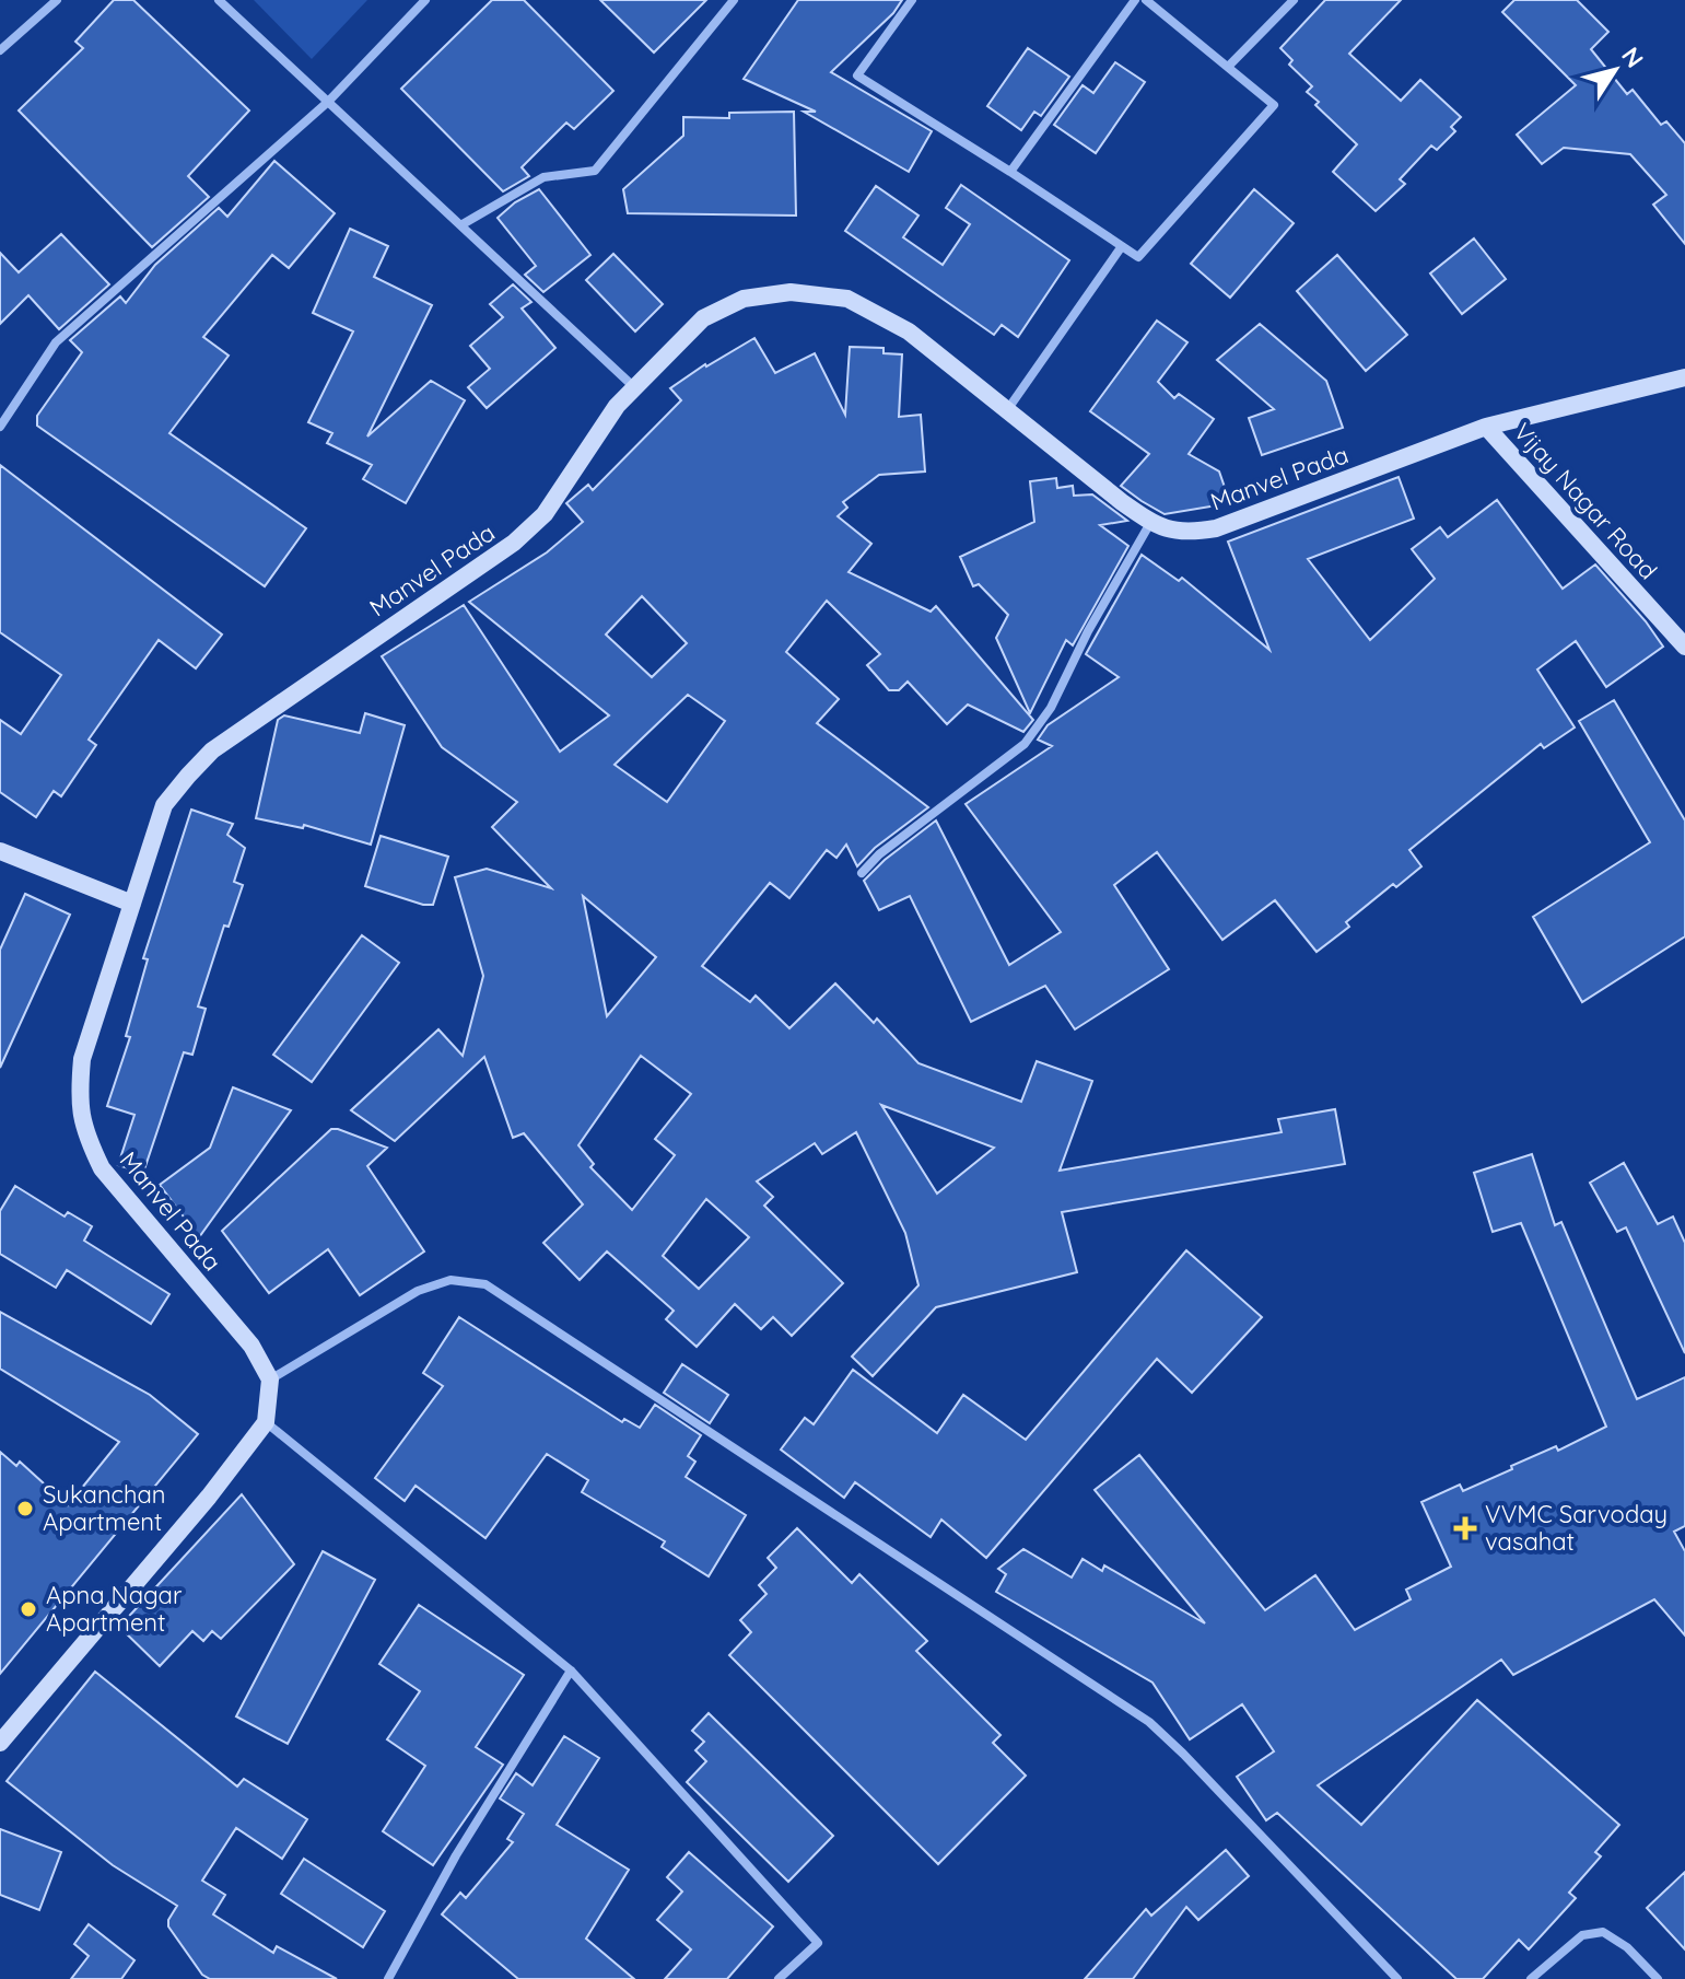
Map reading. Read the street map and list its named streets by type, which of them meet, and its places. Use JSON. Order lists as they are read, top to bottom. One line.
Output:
{"streets":{"main road":["Manvel Pada","Vijay Nagar Road"]},"crossings":[["Manvel Pada","Vijay Nagar Road"]],"places":{"other":["Sukanchan Apartment","Apna Nagar Apartment"],"health":["VVMC Sarvoday vasahat"]},"north":"top right"}
